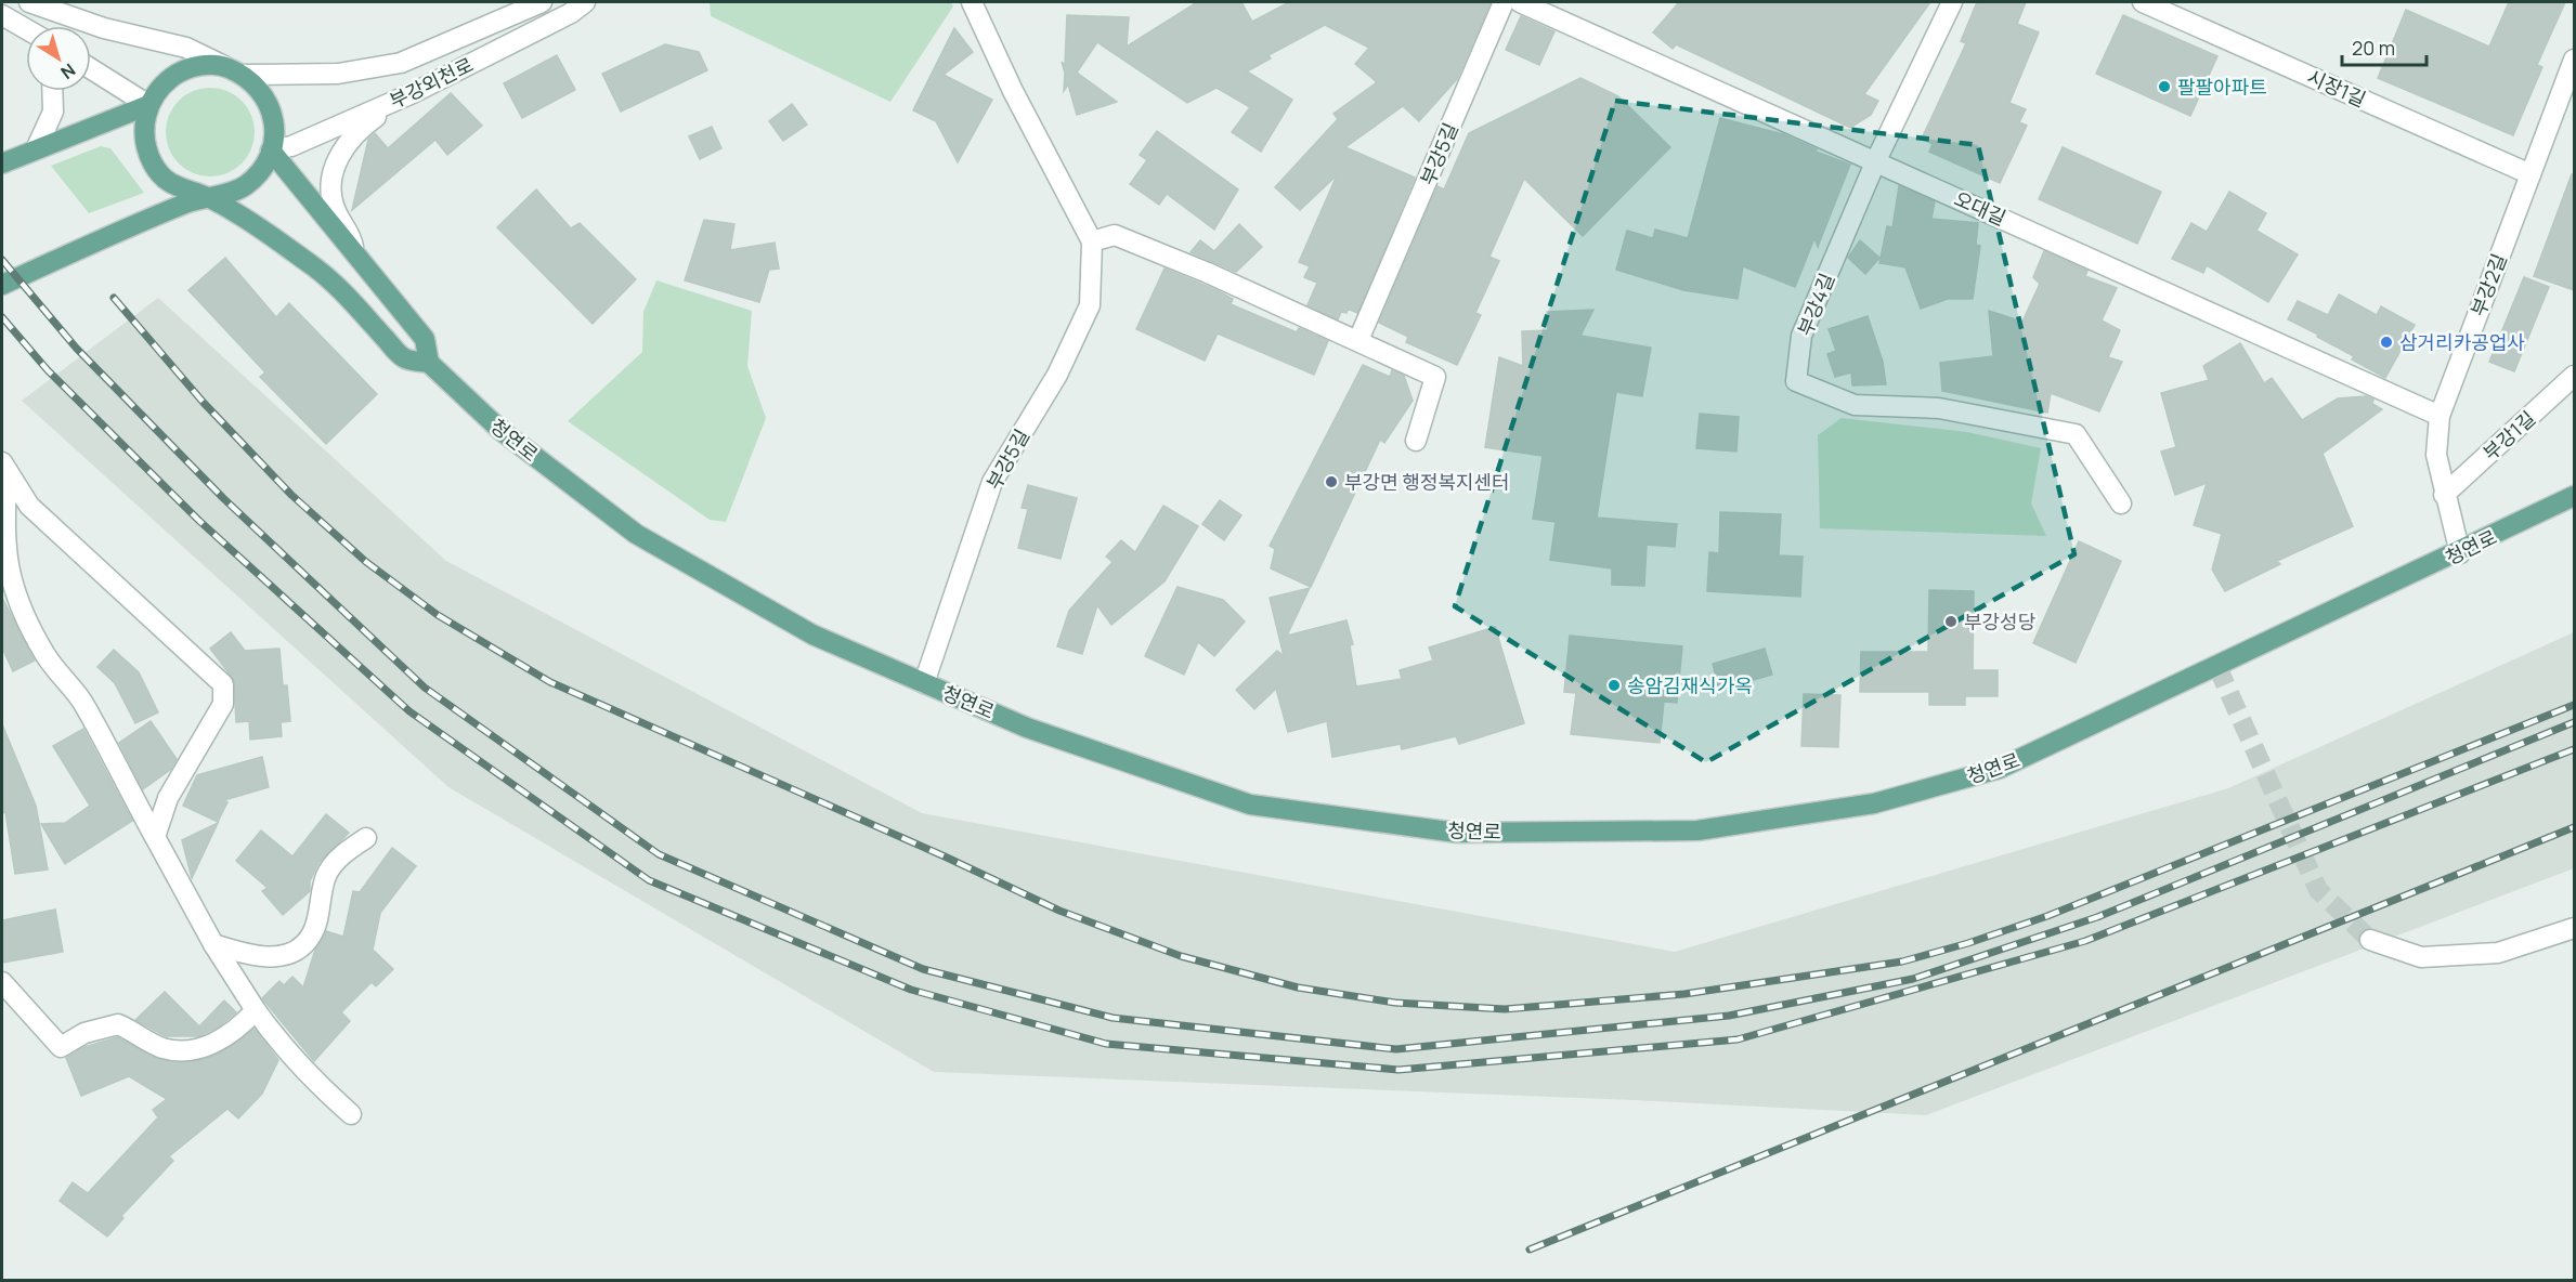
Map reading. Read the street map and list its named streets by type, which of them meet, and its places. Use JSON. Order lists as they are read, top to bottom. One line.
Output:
{"streets":{"main road":["청연로"],"street":["부강외천로","시장1길","부강5길","오대길","부강2길","부강4길","부강1길"]},"crossings":[["시장1길","부강2길"],["부강5길","청연로"],["오대길","부강2길"],["오대길","부강4길"],["부강2길","부강1길"],["부강2길","청연로"]],"places":["팔팔아파트","삼거리카공업사","부강면 행정복지센터","부강성당","송암김재식가옥"],"scale_bar":"20 m","north":"bottom right"}
